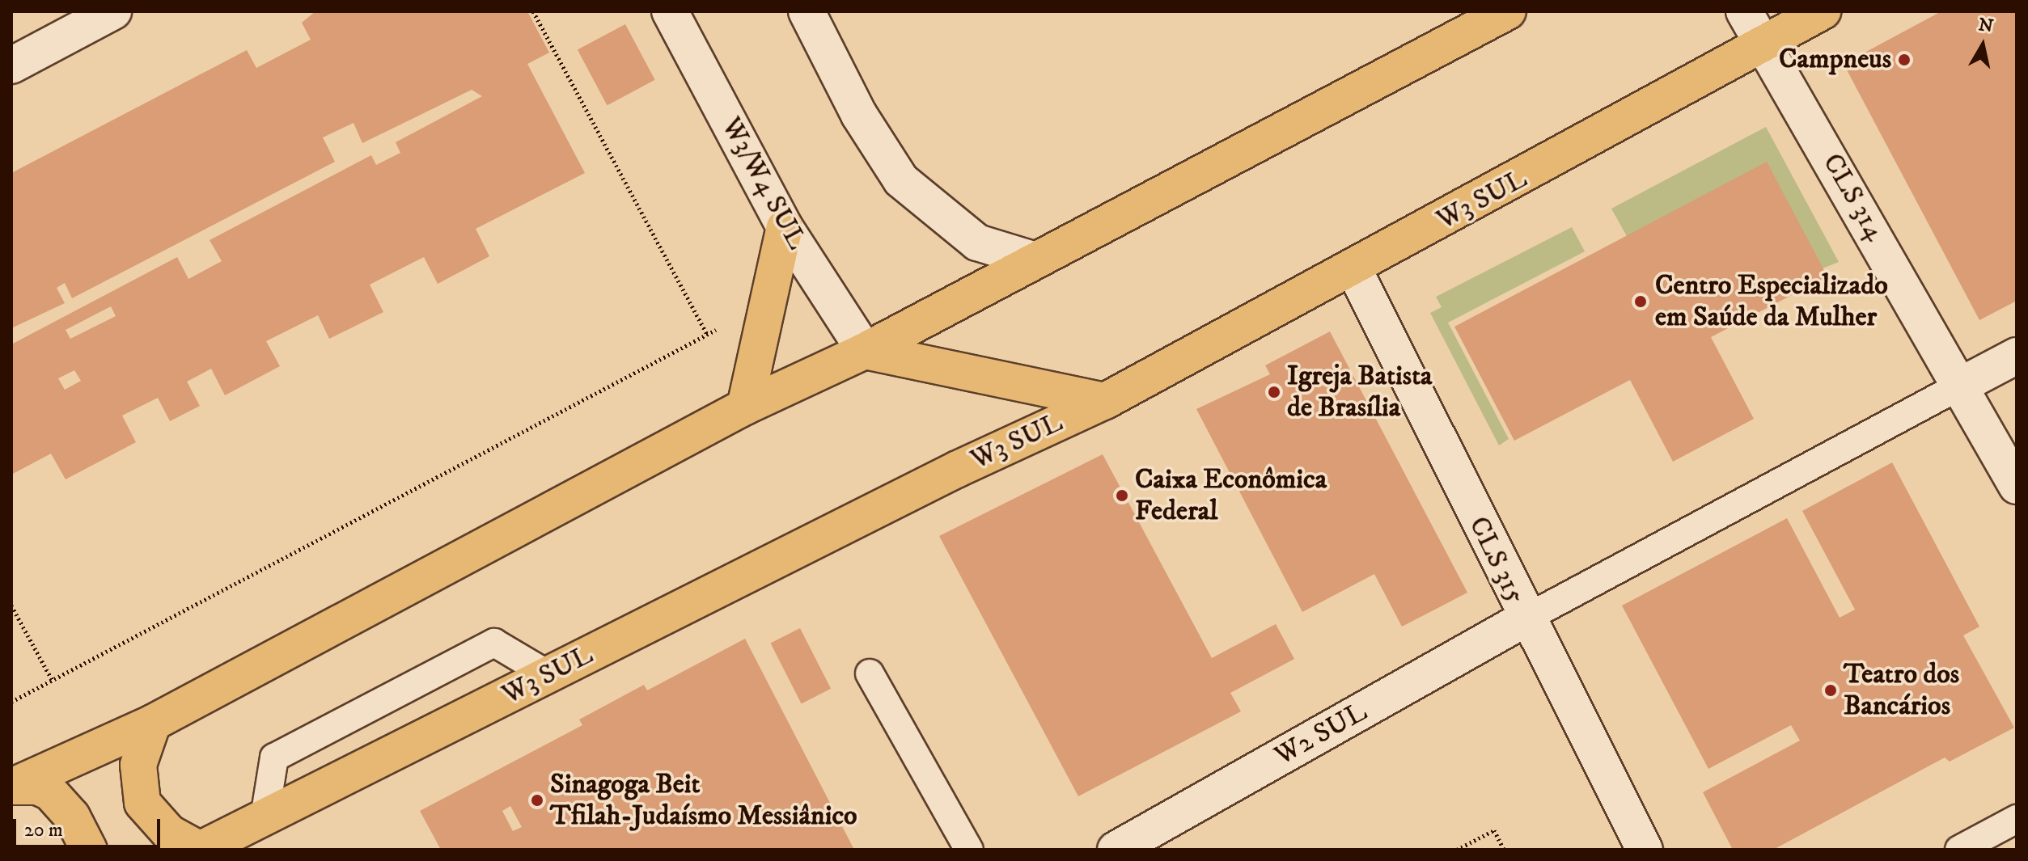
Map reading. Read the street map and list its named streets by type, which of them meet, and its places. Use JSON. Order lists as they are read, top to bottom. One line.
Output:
{"streets":{"main road":["W3 SUL"],"street":["W3/W4 SUL","CLS 314","CLS 315","W2 SUL"]},"crossings":[["CLS 314","W3 SUL"],["W3 SUL","CLS 315"],["CLS 315","W2 SUL"]],"places":["Campneus","Centro Especializado em Saúde da Mulher","Igreja Batista de Brasília","Caixa Econômica Federal","Teatro dos Bancários","Sinagoga Beit Tfilah-Judaísmo Messiânico"],"scale_bar":"20 m","north":"top"}
